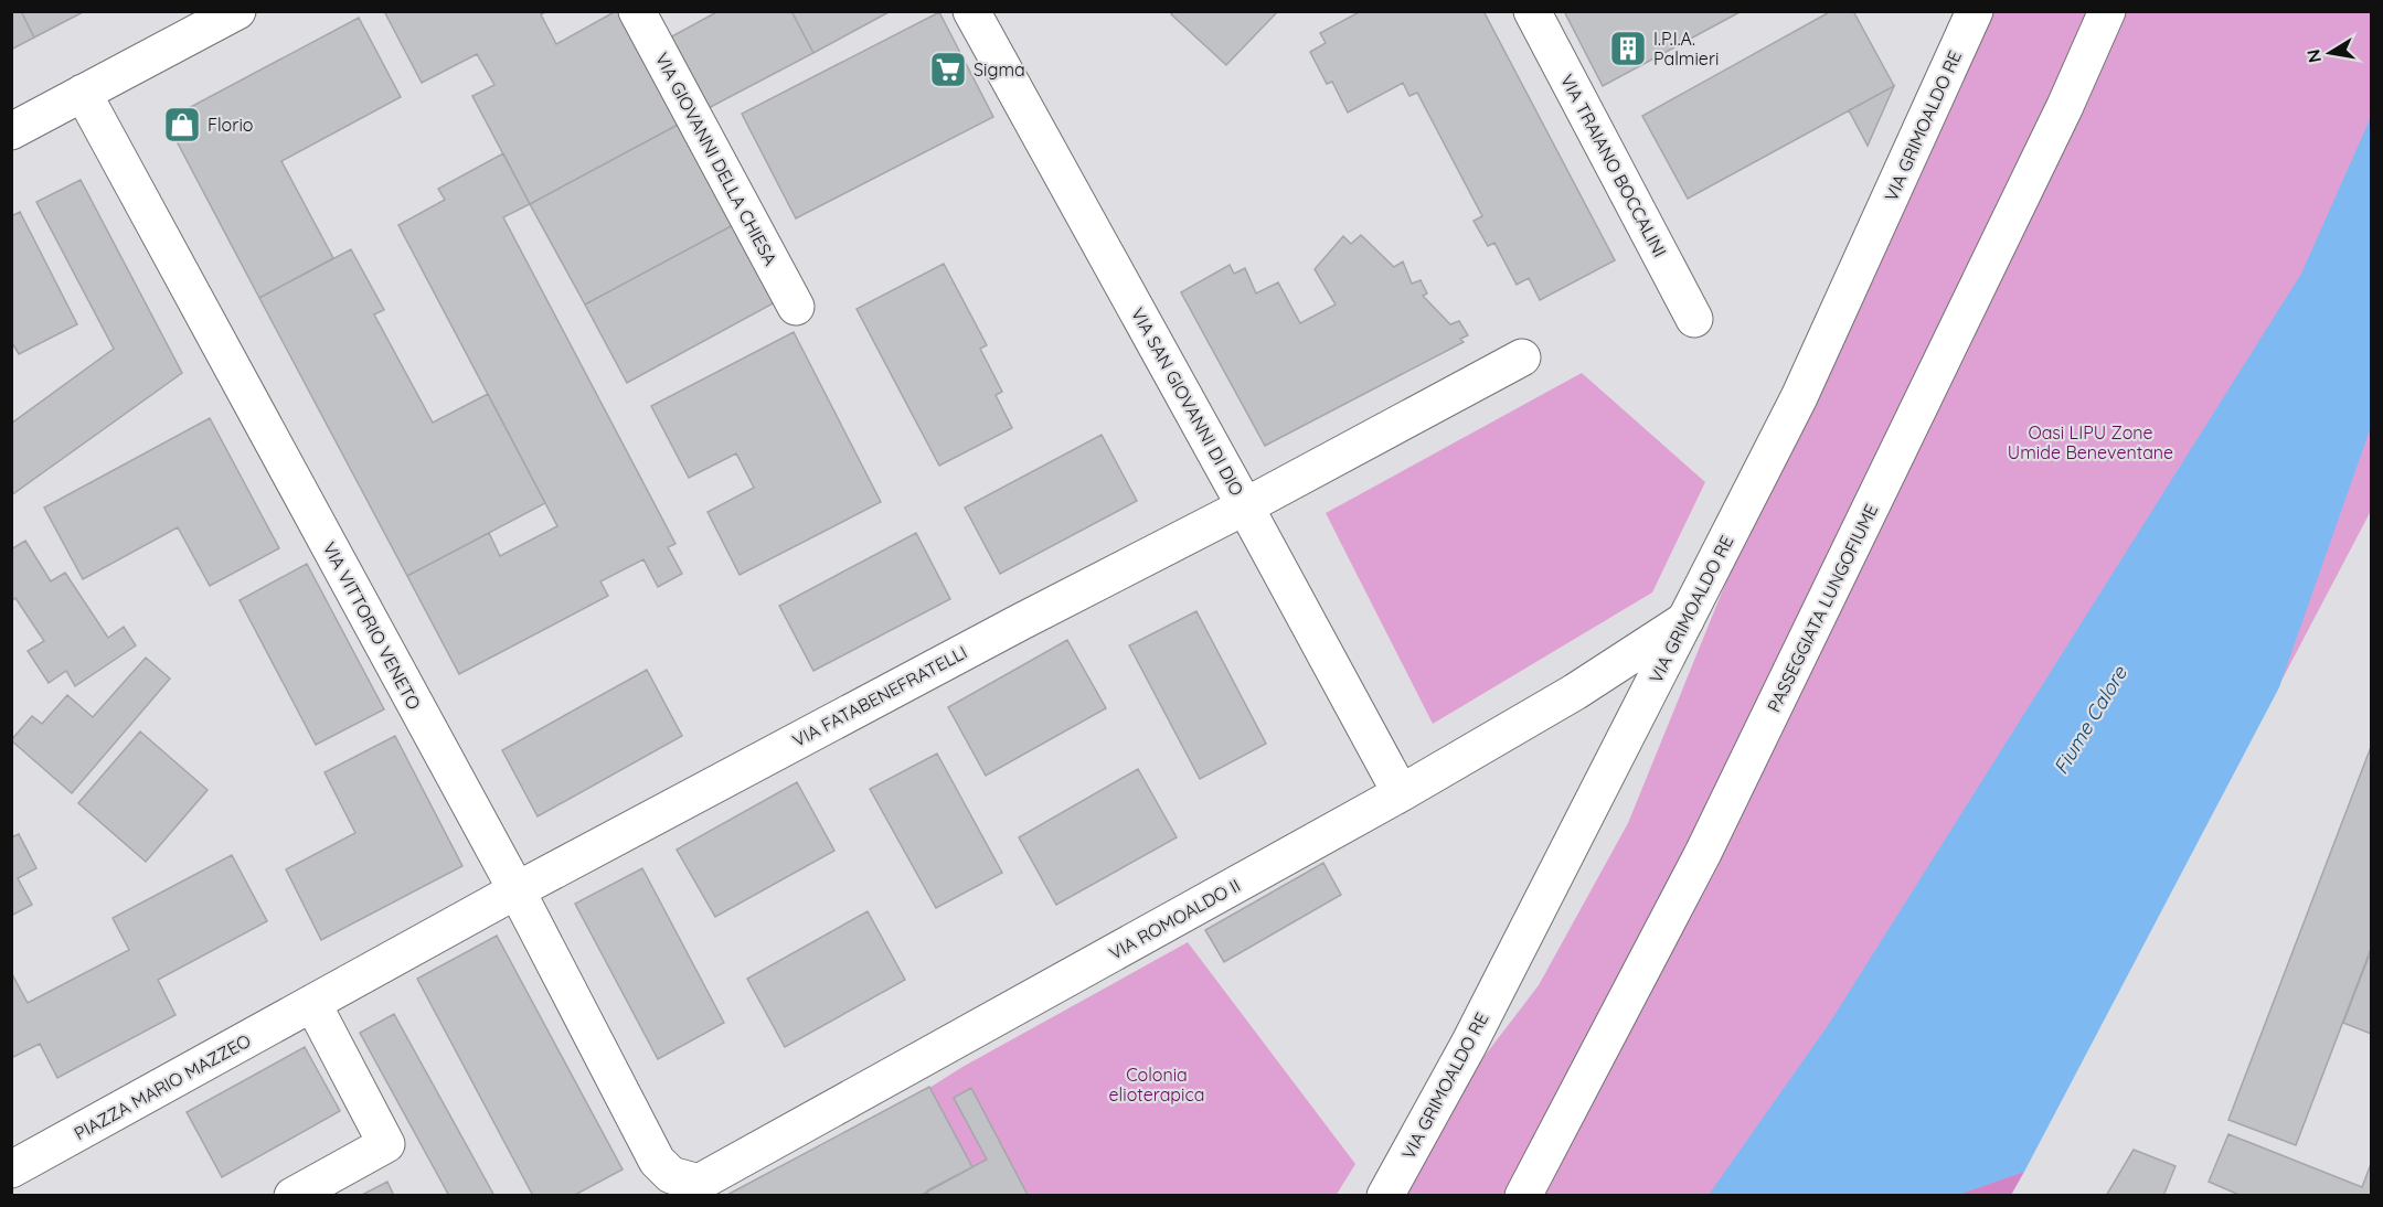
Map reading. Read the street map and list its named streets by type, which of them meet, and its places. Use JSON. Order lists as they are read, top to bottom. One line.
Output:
{"streets":{"street":["VIA GRIMOALDO RE","VIA GIOVANNI DELLA CHIESA","VIA TRAIANO BOCCALINI","VIA SAN GIOVANNI DI DIO","PASSEGGIATA LUNGOFIUME","VIA VITTORIO VENETO","VIA FATABENEFRATELLI","VIA ROMOALDO II","PIAZZA MARIO MAZZEO"]},"crossings":[["VIA GRIMOALDO RE","VIA ROMOALDO II"],["VIA SAN GIOVANNI DI DIO","VIA FATABENEFRATELLI"],["VIA SAN GIOVANNI DI DIO","VIA ROMOALDO II"],["VIA VITTORIO VENETO","VIA FATABENEFRATELLI"],["VIA VITTORIO VENETO","VIA ROMOALDO II"],["VIA VITTORIO VENETO","PIAZZA MARIO MAZZEO"],["VIA FATABENEFRATELLI","PIAZZA MARIO MAZZEO"]],"water":["Fiume Calore"],"parks":["Oasi LIPU Zone Umide Beneventane","Colonia elioterapica"],"places":{"building":["I.P.I.A. Palmieri"],"supermarket":["Sigma"],"shop":["Florio"]},"north":"left"}
